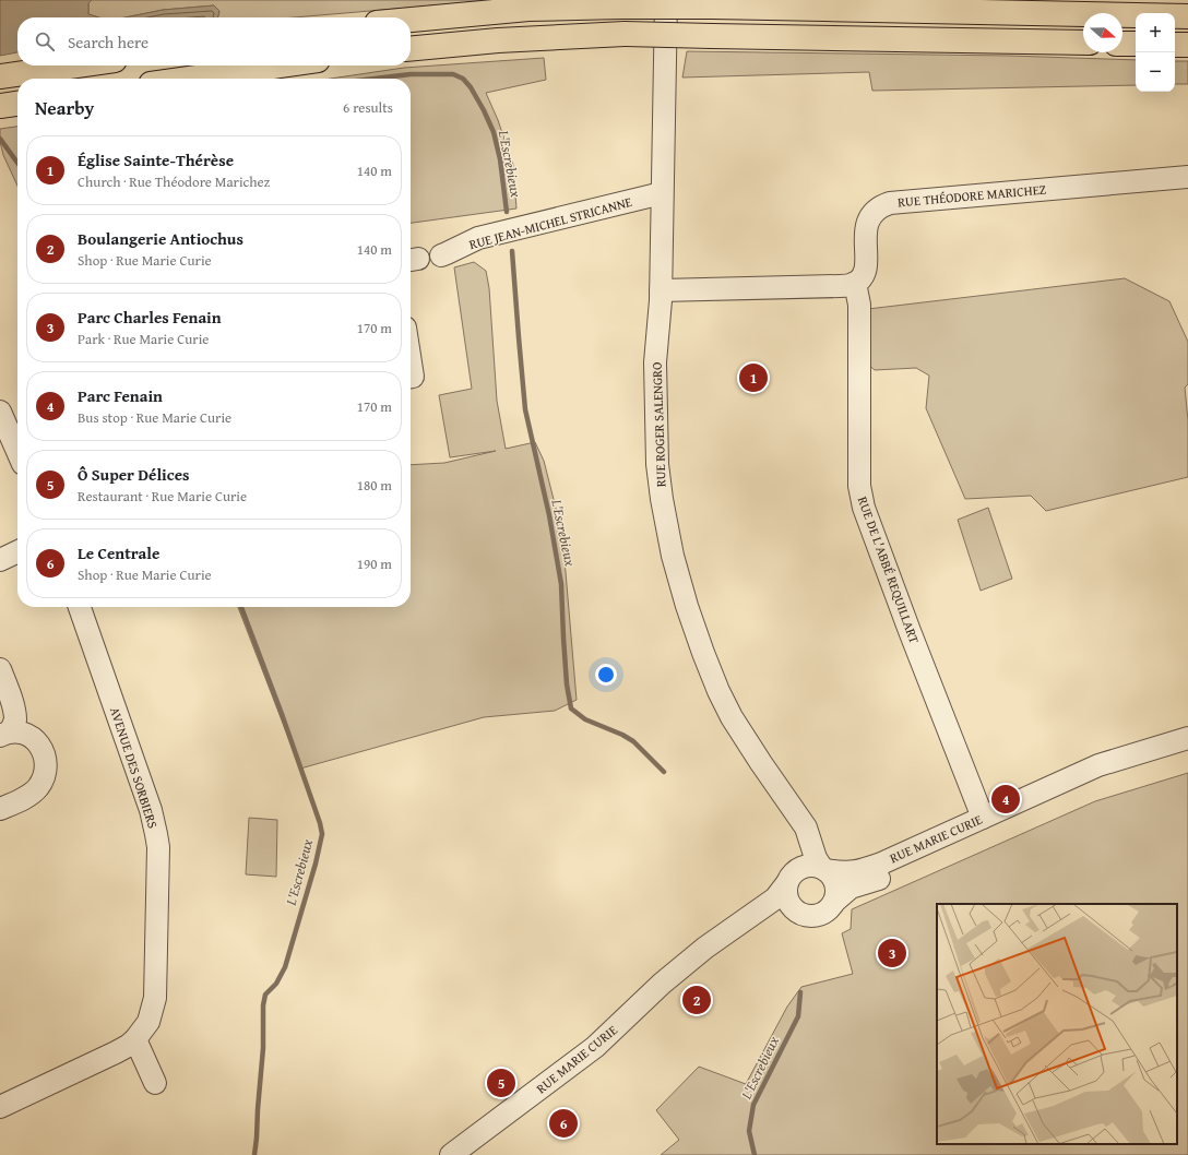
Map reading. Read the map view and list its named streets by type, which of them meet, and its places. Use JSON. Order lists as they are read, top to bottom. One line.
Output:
{"streets":{"street":["RUE THÉODORE MARICHEZ","RUE JEAN-MICHEL STRICANNE","RUE ROGER SALENGRO","RUE DE L'ABBÉ REQUILLART","AVENUE DES SORBIERS","RUE MARIE CURIE"]},"crossings":[["RUE THÉODORE MARICHEZ","RUE DE L'ABBÉ REQUILLART"],["RUE JEAN-MICHEL STRICANNE","RUE ROGER SALENGRO"],["RUE ROGER SALENGRO","RUE MARIE CURIE"],["RUE DE L'ABBÉ REQUILLART","RUE MARIE CURIE"]],"water":["L'Escrebieux"],"north":"right","page":{"map_buttons":["+","−"],"search":"Search here","heading":["Nearby","6 results"],"list":[{"mark":"1","name":"Église Sainte-Thérèse","note":"Church · Rue Théodore Marichez","value":"140 m"},{"mark":"2","name":"Boulangerie Antiochus","note":"Shop · Rue Marie Curie","value":"140 m"},{"mark":"3","name":"Parc Charles Fenain","note":"Park · Rue Marie Curie","value":"170 m"},{"mark":"4","name":"Parc Fenain","note":"Bus stop · Rue Marie Curie","value":"170 m"},{"mark":"5","name":"Ô Super Délices","note":"Restaurant · Rue Marie Curie","value":"180 m"},{"mark":"6","name":"Le Centrale","note":"Shop · Rue Marie Curie","value":"190 m"}],"pins":["1","4","3","2","5","6"]}}
